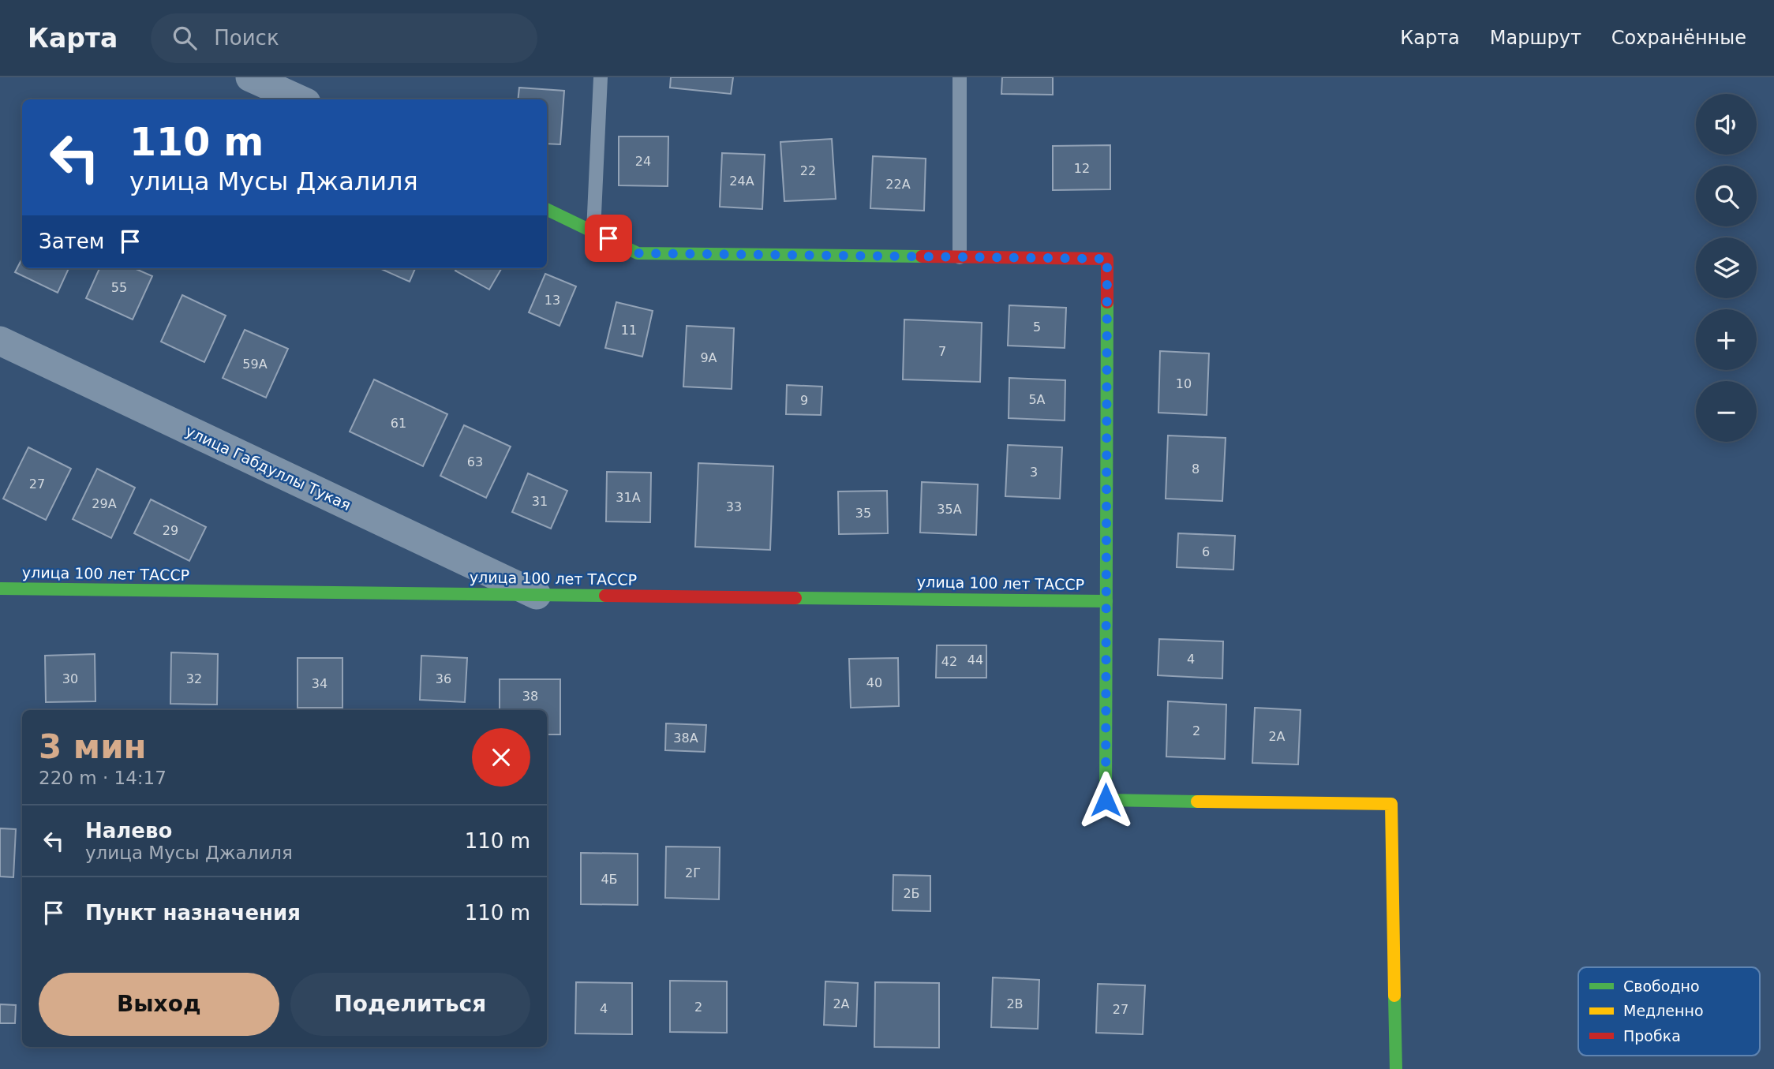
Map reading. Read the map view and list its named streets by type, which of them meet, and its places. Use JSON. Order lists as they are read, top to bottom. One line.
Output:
{"streets":{"street":["улица Габдуллы Тукая","улица 100 лет ТАССР"]},"crossings":[["улица Габдуллы Тукая","улица 100 лет ТАССР"]],"house_numbers":["24","12","22","24А","22А","55","13","5","11","7","9А","59А","10","5А","9","61","63","8","3","27","31А","31","29А","33","35А","35","29","6","4","44","42","30","32","36","40","34","38","2","2А","38А","2Г","4Б","2Б","2А","2В","2","4","27"],"legend":["Свободно","Медленно","Пробка"],"page":{"header":"Карта","search":"Поиск","nav":["Карта","Маршрут","Сохранённые"],"map_buttons":["+","−"],"turn":["110 m","улица Мусы Джалиля"],"then":"Затем","heading":["3 мин","220 m · 14:17"],"list":[{"name":"Налево","note":"улица Мусы Джалиля","value":"110 m"},{"name":"Пункт назначения","value":"110 m"}],"buttons":["Выход","Поделиться"]}}
